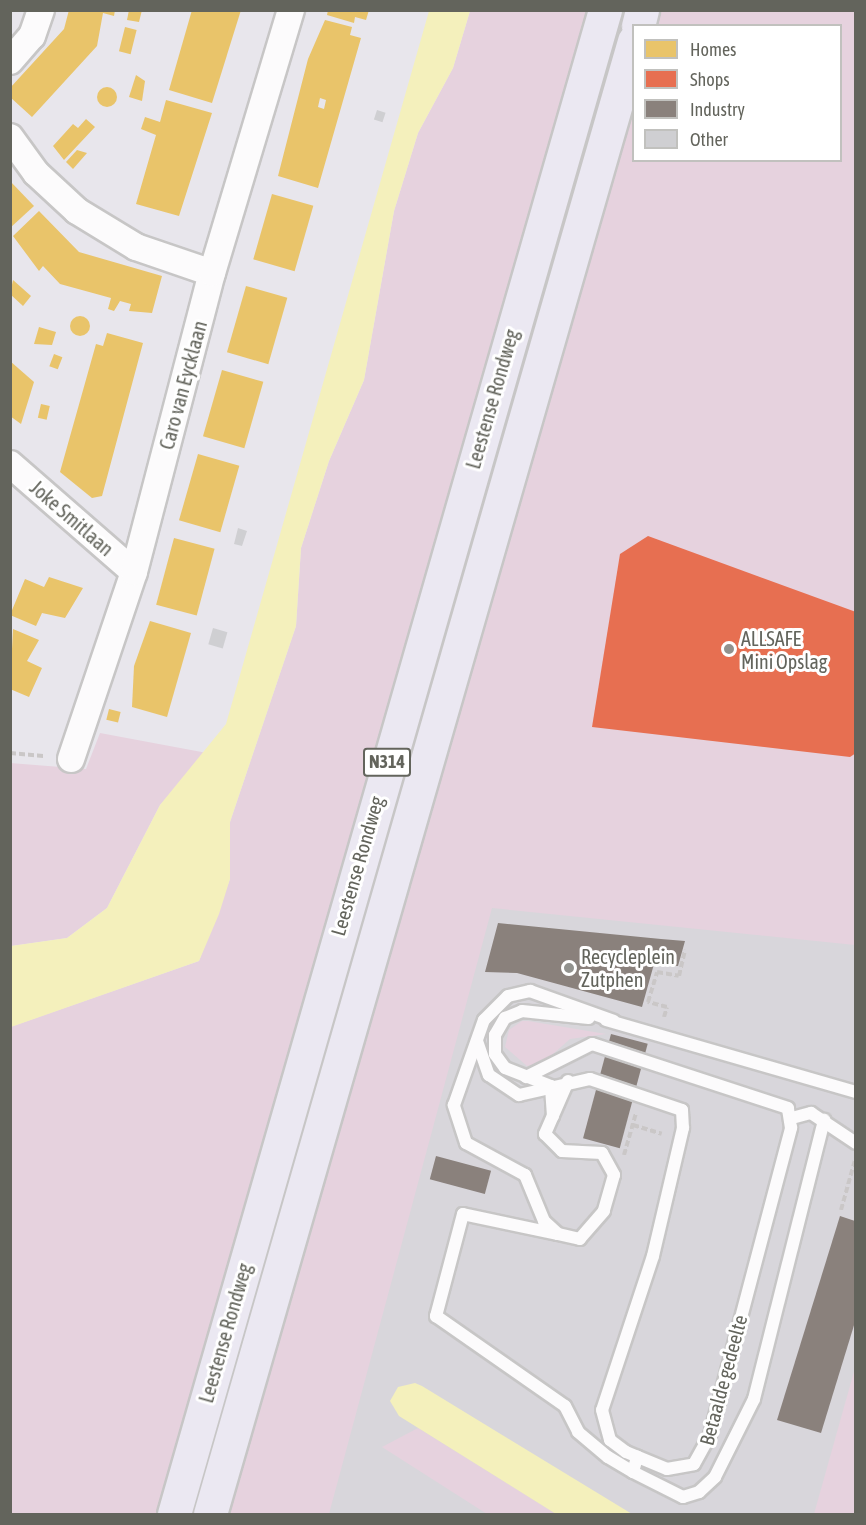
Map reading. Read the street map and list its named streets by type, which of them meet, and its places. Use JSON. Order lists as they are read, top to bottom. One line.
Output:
{"streets":{"main road":["Leestense Rondweg","N314"],"street":["Caro van Eycklaan","Joke Smitlaan"],"lane":["Betaalde gedeelte"]},"crossings":[["Caro van Eycklaan","Joke Smitlaan"]],"places":["ALLSAFE Mini Opslag","Recycleplein Zutphen"],"legend":["Homes","Shops","Industry","Other"]}
